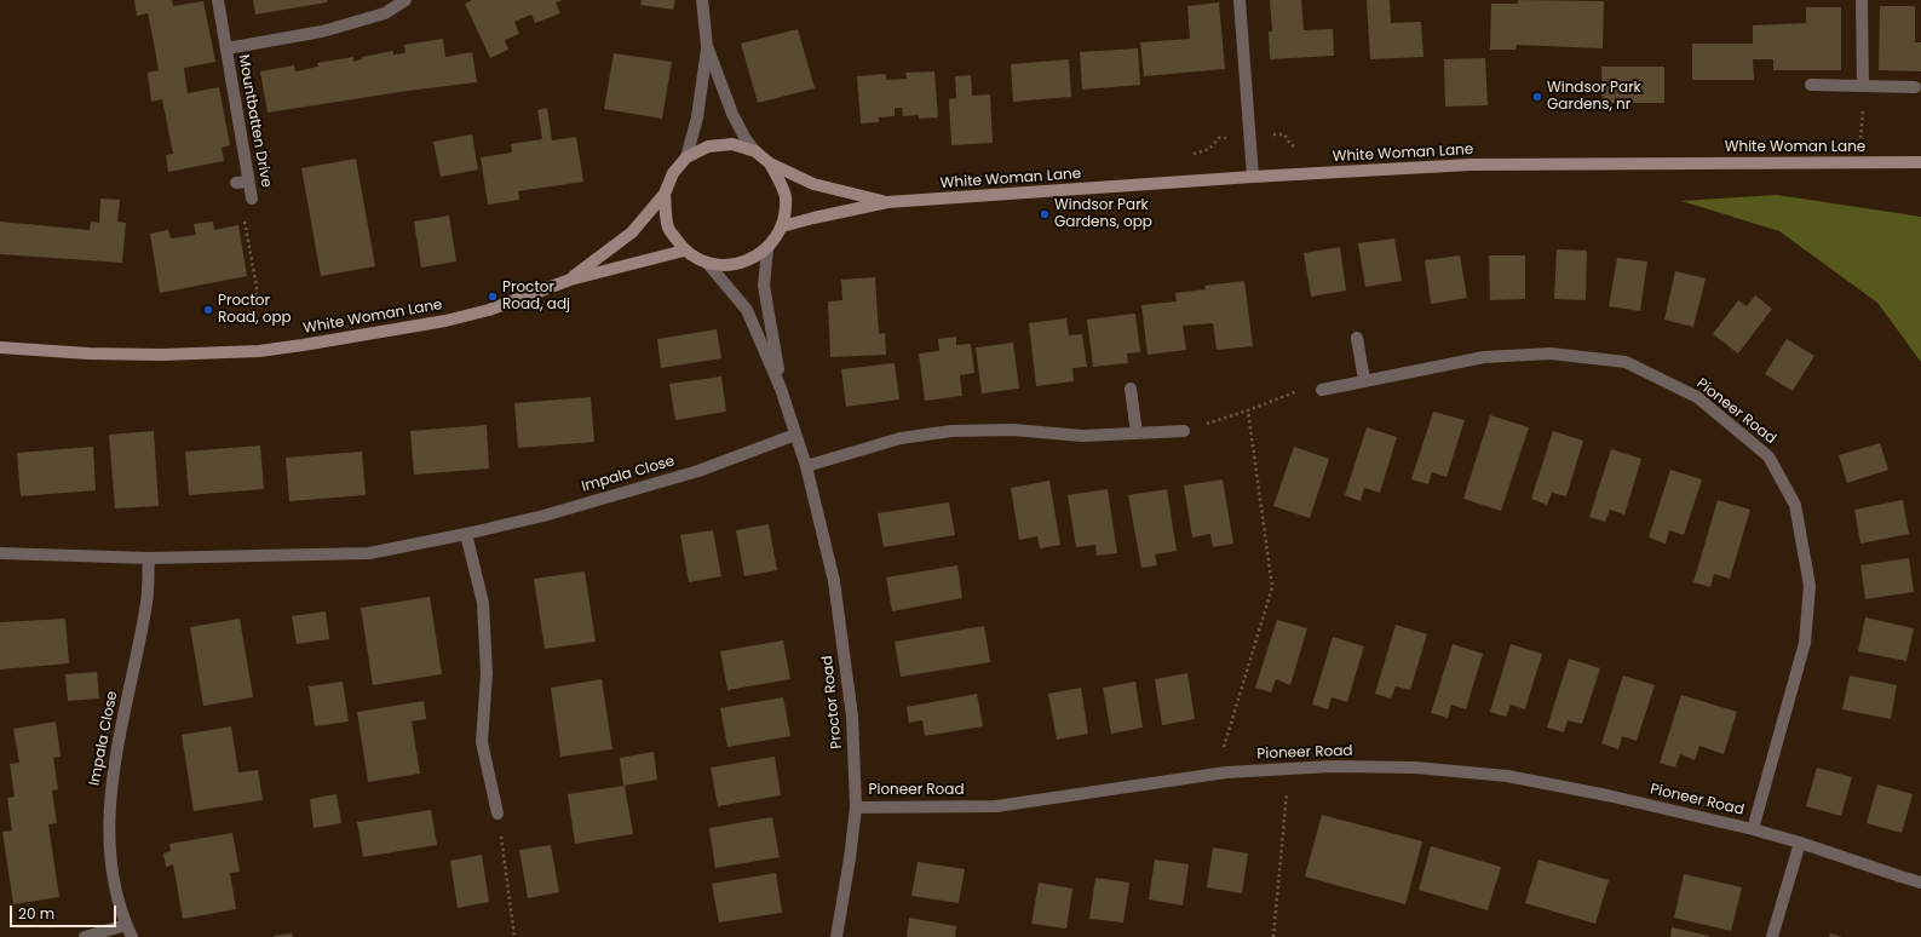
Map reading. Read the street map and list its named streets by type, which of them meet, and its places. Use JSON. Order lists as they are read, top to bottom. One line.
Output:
{"streets":{"street":["Mountbatten Drive","White Woman Lane","Pioneer Road","Impala Close","Proctor Road"]},"crossings":[["White Woman Lane","Proctor Road"],["Pioneer Road","Proctor Road"],["Impala Close","Proctor Road"]],"places":["Windsor Park Gardens, nr","Windsor Park Gardens, opp","Proctor Road, adj","Proctor Road, opp"],"scale_bar":"20 m"}
